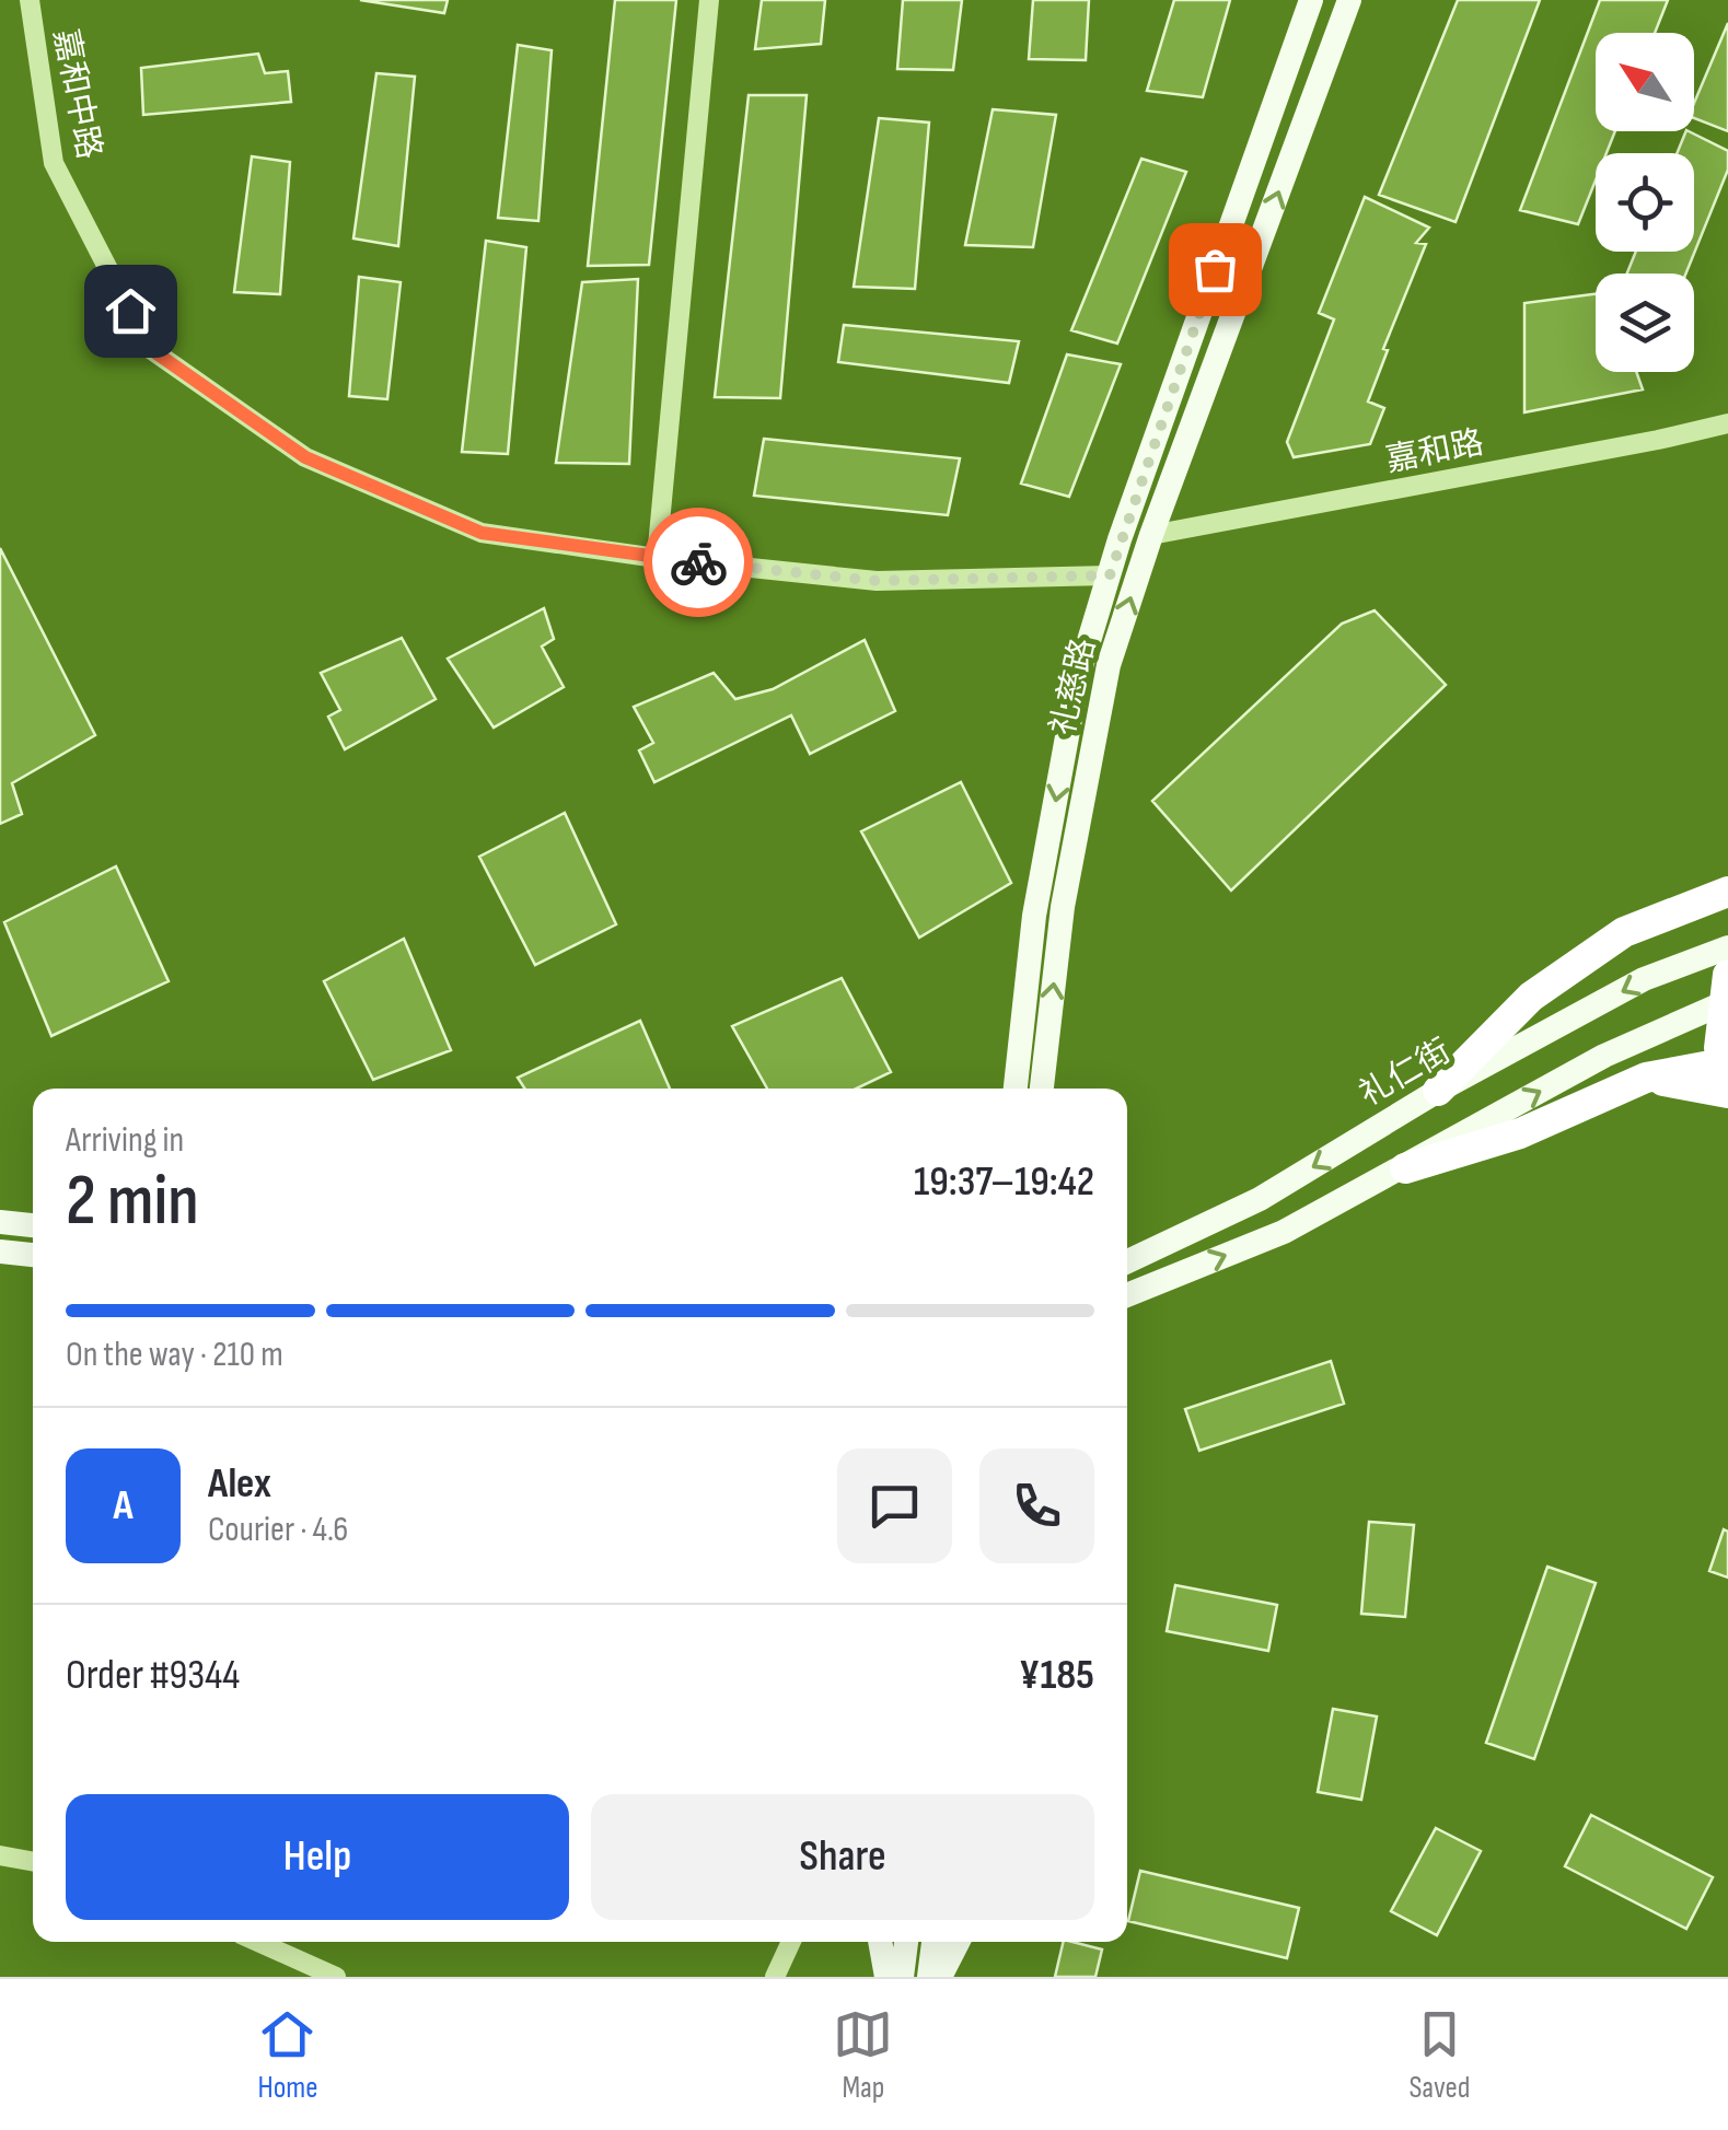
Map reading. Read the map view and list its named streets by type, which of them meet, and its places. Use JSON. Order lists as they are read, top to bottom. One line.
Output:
{"streets":{"main road":["礼慈路","礼仁街"],"street":["嘉和中路","嘉和路"]},"crossings":[["嘉和中路","礼慈路"],["嘉和路","礼慈路"]],"north":"top left","page":{"heading":["2 min","Arriving in","19:37–19:42"],"panel":["Alex","Courier · 4.6","Order #9344","¥185"],"bar":"On the way · 210 m","round":"A","buttons":["Help","Share"],"tabs":["Home","Map","Saved"]}}
